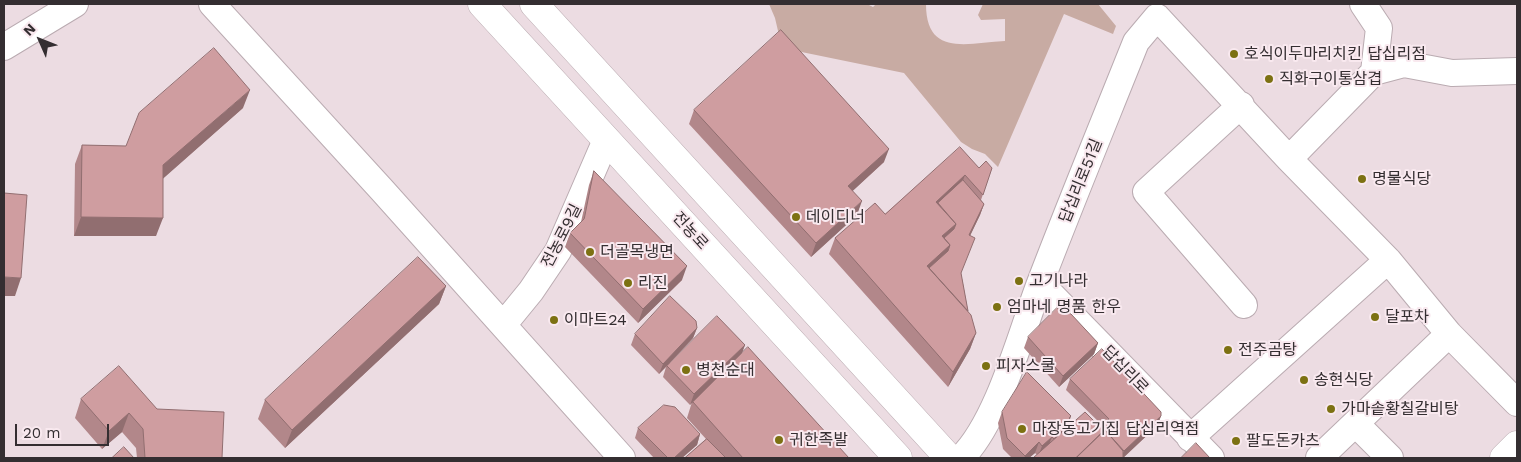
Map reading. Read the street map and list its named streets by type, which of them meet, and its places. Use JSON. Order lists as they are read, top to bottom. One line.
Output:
{"streets":{"main road":["전농로"],"street":["답십리로51길","전농로9길","답십리로"]},"crossings":[["답십리로51길","답십리로"],["전농로","전농로9길"]],"places":["호식이두마리치킨 답십리점","직화구이통삼겹","명물식당","데이디너","더골목냉면","고기나라","리진","엄마네 명품 한우","달포차","이마트24","전주곰탕","피자스쿨","병천순대","송현식당","가마솥황칠갈비탕","마장동고기집 답십리역점","귀한족발","팔도돈카츠"],"scale_bar":"20 m","north":"top left"}
